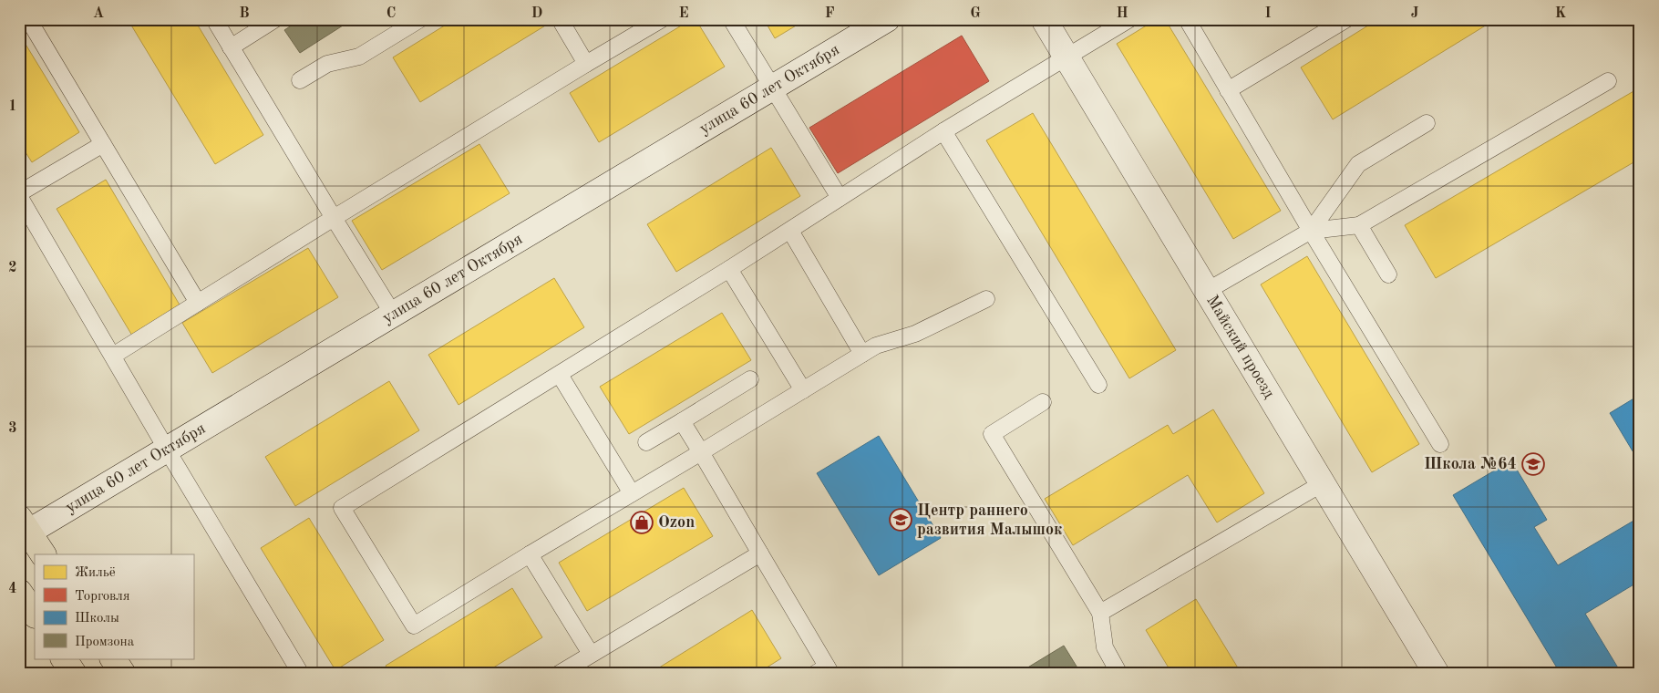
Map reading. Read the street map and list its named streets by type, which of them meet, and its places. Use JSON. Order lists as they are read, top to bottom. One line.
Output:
{"streets":{"main road":["улица 60 лет Октября","Майский проезд"]},"places":{"school or university":["Школа №64","Центр раннего развития Малышок"],"shop":["Ozon"]},"legend":["Жильё","Торговля","Школы","Промзона"],"grid":{"columns":["A","B","C","D","E","F","G","H","I","J","K"],"rows":["1","2","3","4"]}}
